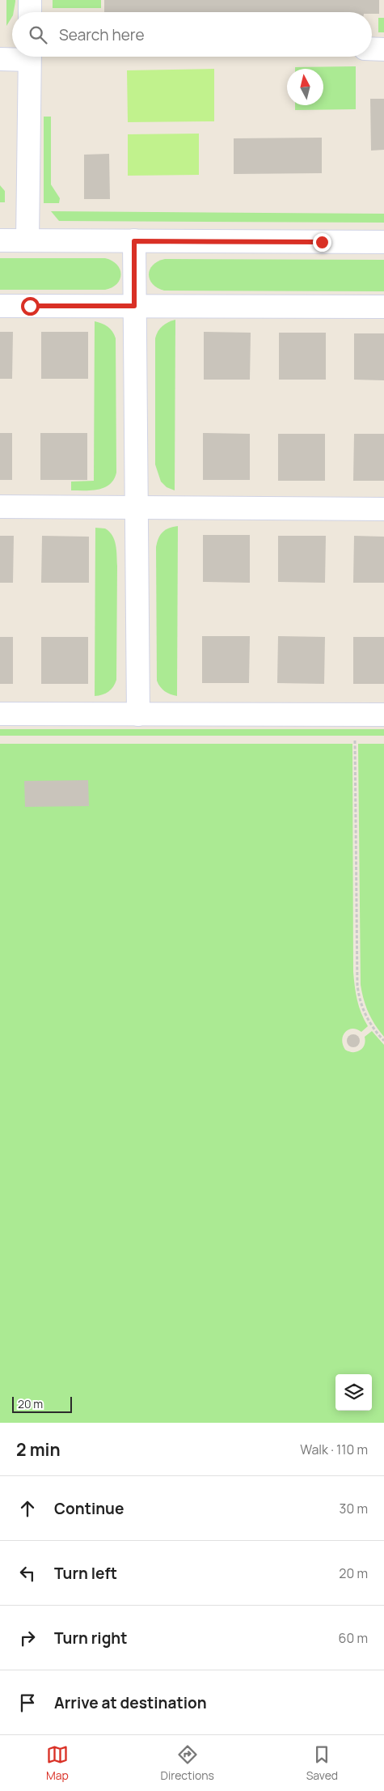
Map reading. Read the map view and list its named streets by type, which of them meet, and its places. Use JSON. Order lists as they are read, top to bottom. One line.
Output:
{"scale_bar":"20 m","north":"top","page":{"search":"Search here","scale":"20 m","heading":["2 min","Walk · 110 m"],"list":[["Continue","30 m"],["Turn left","20 m"],["Turn right","60 m"],"Arrive at destination"],"nav":["Map","Directions","Saved"]}}
